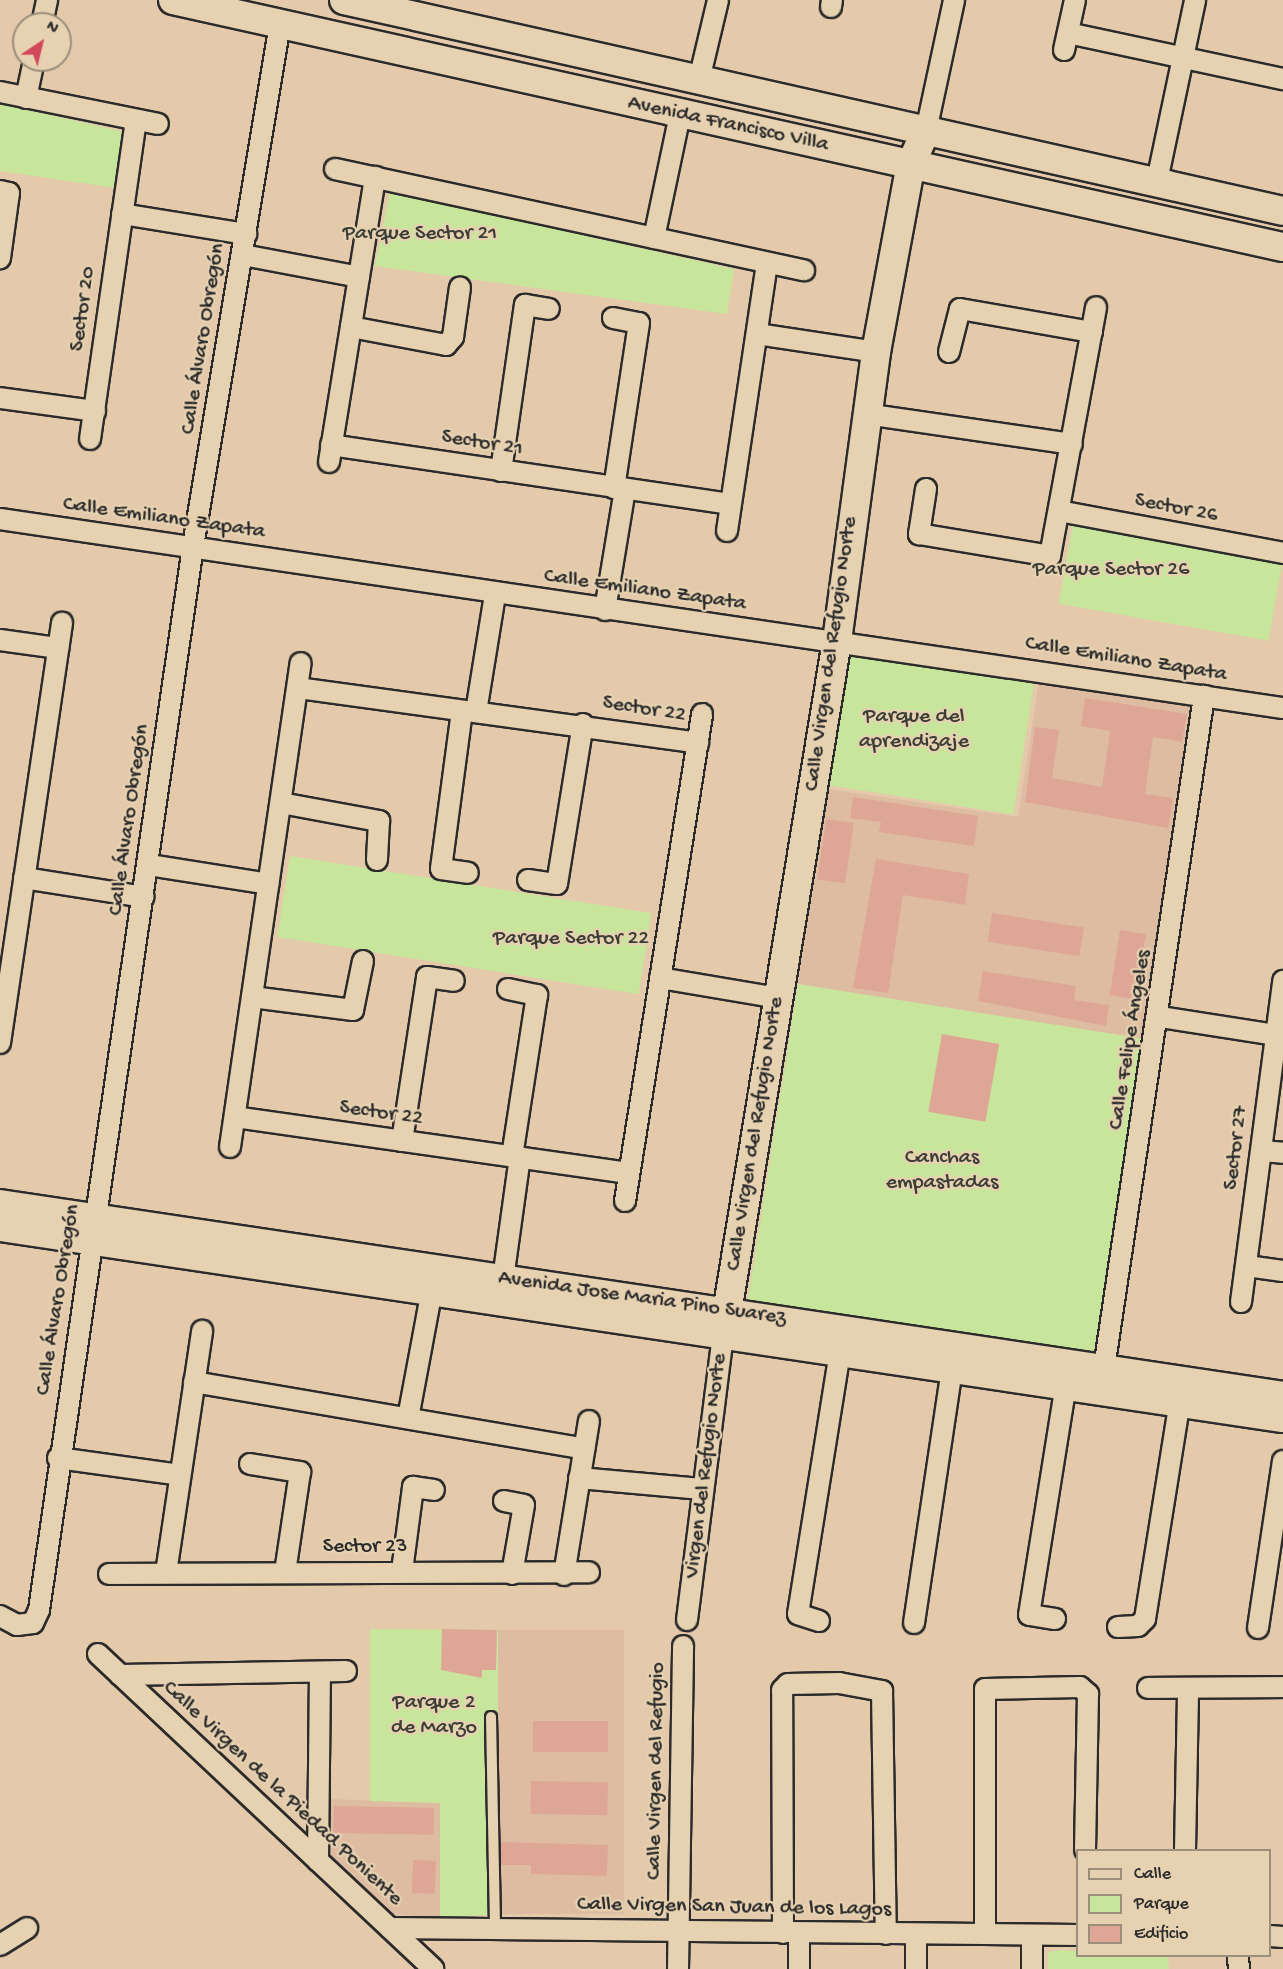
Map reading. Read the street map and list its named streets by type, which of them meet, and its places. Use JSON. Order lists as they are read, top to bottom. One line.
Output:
{"streets":{"street":["Avenida Francisco Villa","Sector 20","Calle Álvaro Obregón","Sector 21","Sector 26","Calle Emiliano Zapata","Calle Virgen del Refugio Norte","Sector 22","Calle Felipe Ángeles","Sector 27","Avenida Jose Maria Pino Suarez","Virgen del Refugio Norte","Sector 23","Calle Virgen del Refugio","Calle Virgen de la Piedad Poniente","Calle Virgen San Juan de los Lagos"]},"crossings":[["Avenida Francisco Villa","Calle Álvaro Obregón"],["Avenida Francisco Villa","Calle Virgen del Refugio Norte"],["Calle Álvaro Obregón","Calle Emiliano Zapata"],["Calle Álvaro Obregón","Avenida Jose Maria Pino Suarez"],["Calle Emiliano Zapata","Calle Virgen del Refugio Norte"],["Calle Emiliano Zapata","Calle Felipe Ángeles"],["Calle Virgen del Refugio Norte","Avenida Jose Maria Pino Suarez"],["Calle Virgen del Refugio Norte","Virgen del Refugio Norte"],["Calle Felipe Ángeles","Avenida Jose Maria Pino Suarez"],["Avenida Jose Maria Pino Suarez","Virgen del Refugio Norte"],["Calle Virgen del Refugio","Calle Virgen San Juan de los Lagos"],["Calle Virgen de la Piedad Poniente","Calle Virgen San Juan de los Lagos"]],"parks":["Parque Sector 21","Parque Sector 26","Parque del aprendizaje","Parque Sector 22","Canchas empastadas","Parque 2 de Marzo"],"legend":["Calle","Parque","Edificio"],"north":"top right"}
